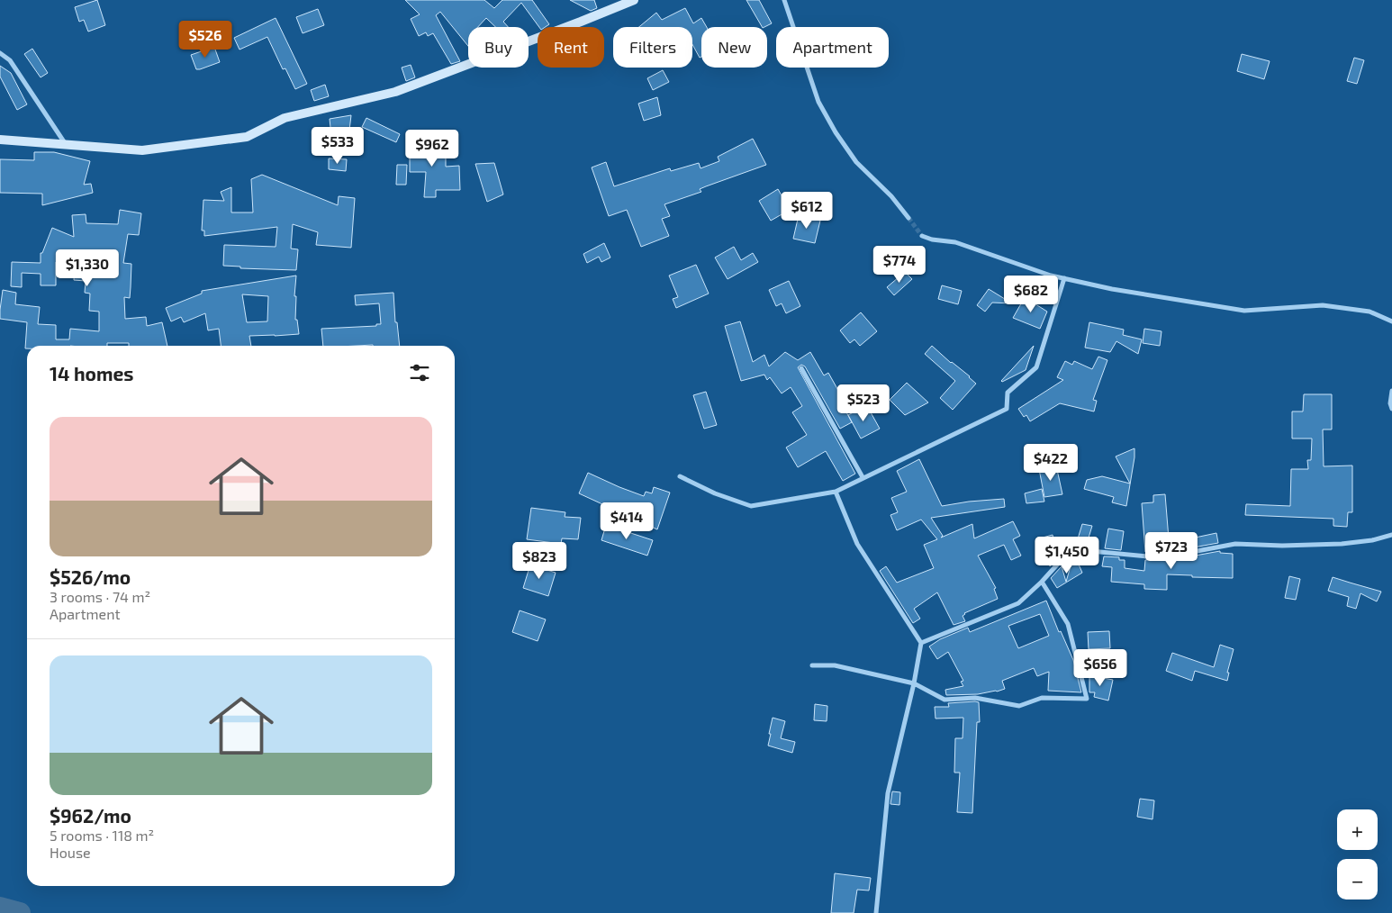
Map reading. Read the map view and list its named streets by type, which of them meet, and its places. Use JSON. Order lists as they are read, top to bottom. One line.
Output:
{"page":{"price":["$526","$533","$962","$612","$774","$1,330","$682","$523","$422","$414","$723","$1,450","$823","$656"],"chip":["Buy","Rent","Filters","New","Apartment"],"heading":"14 homes","list":[{"name":"$526/mo","note":"3 rooms · 74 m² · Apartment"},{"name":"$962/mo","note":"5 rooms · 118 m² · House"}],"map_buttons":["+","−"]}}
